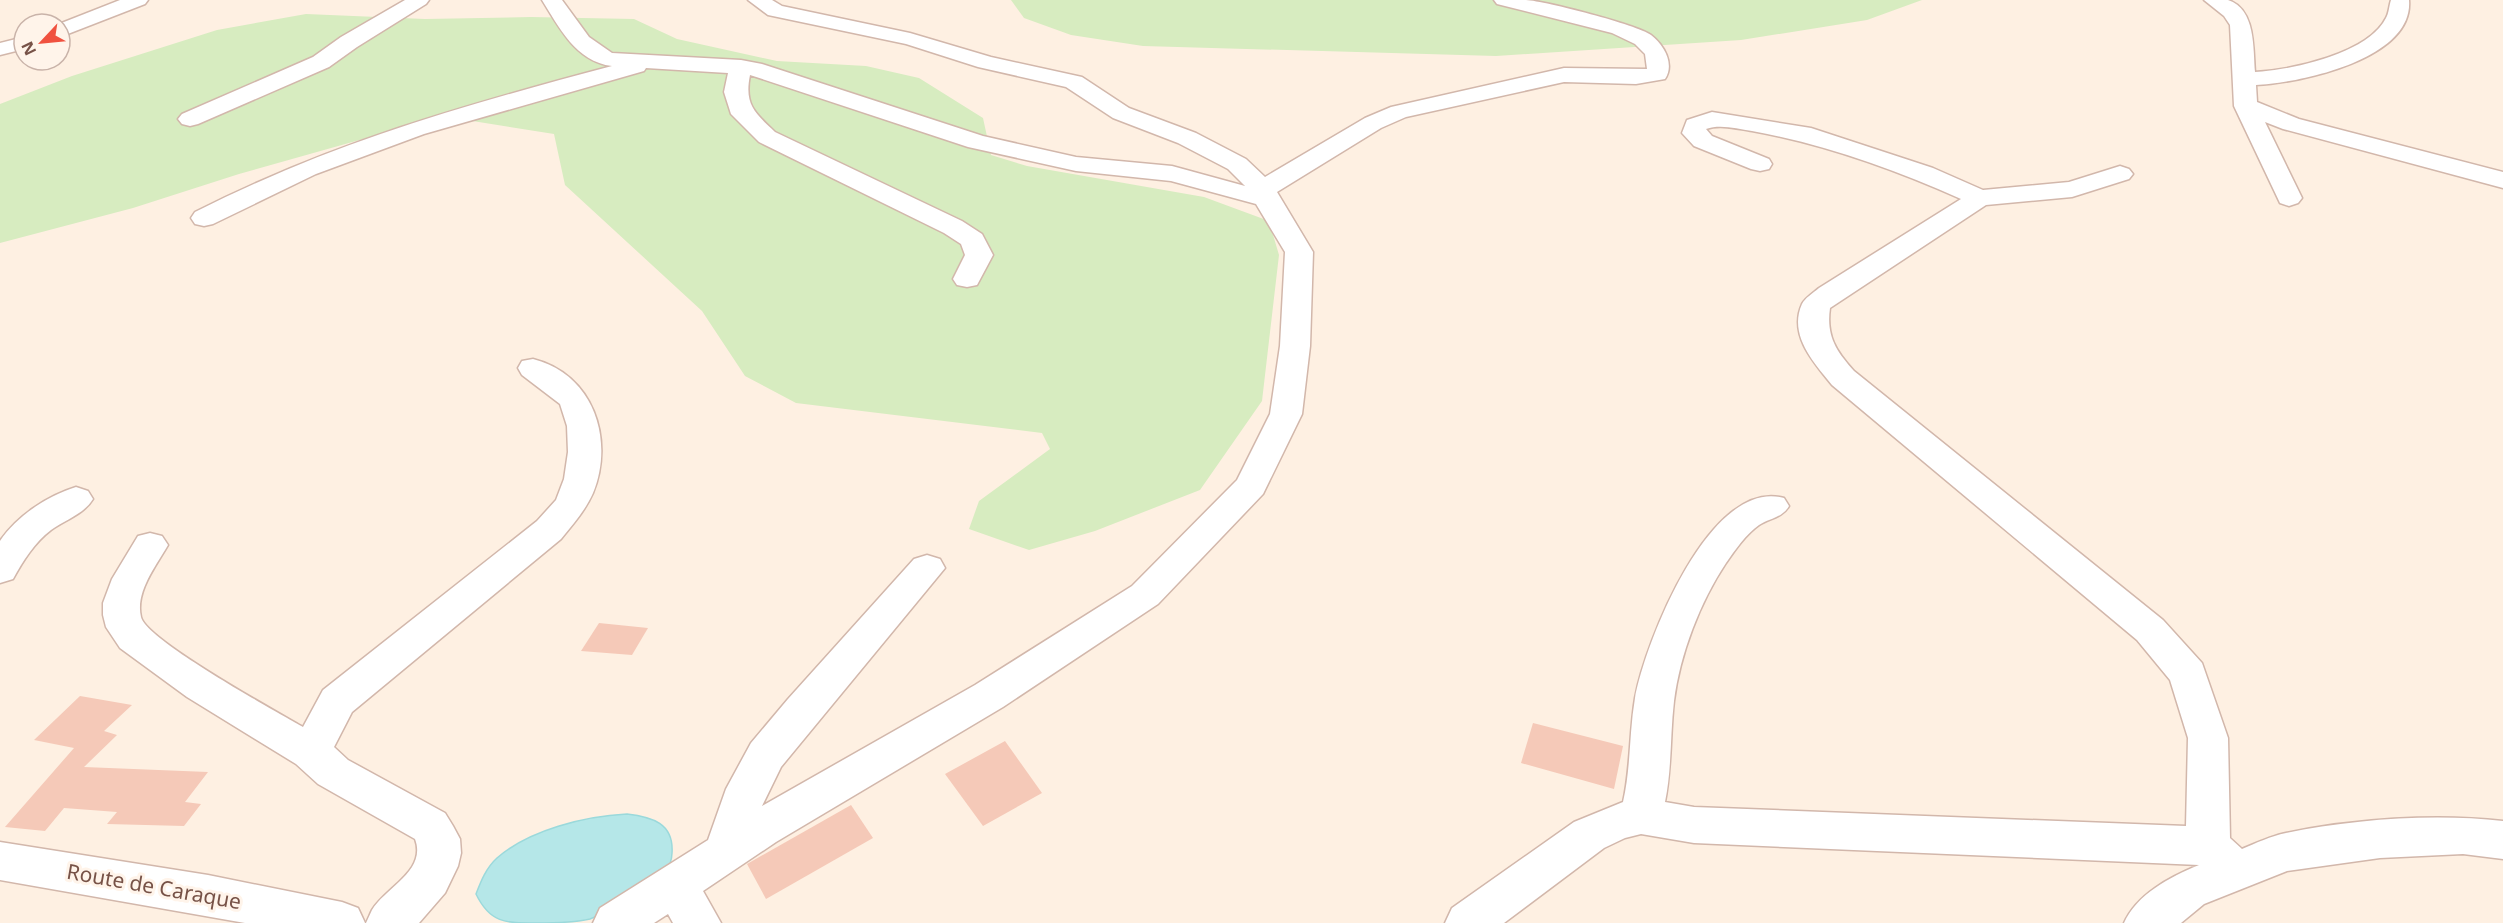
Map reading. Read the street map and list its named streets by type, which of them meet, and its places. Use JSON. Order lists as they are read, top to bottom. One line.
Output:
{"streets":{"street":["Route de Caraque"]},"north":"bottom left"}
